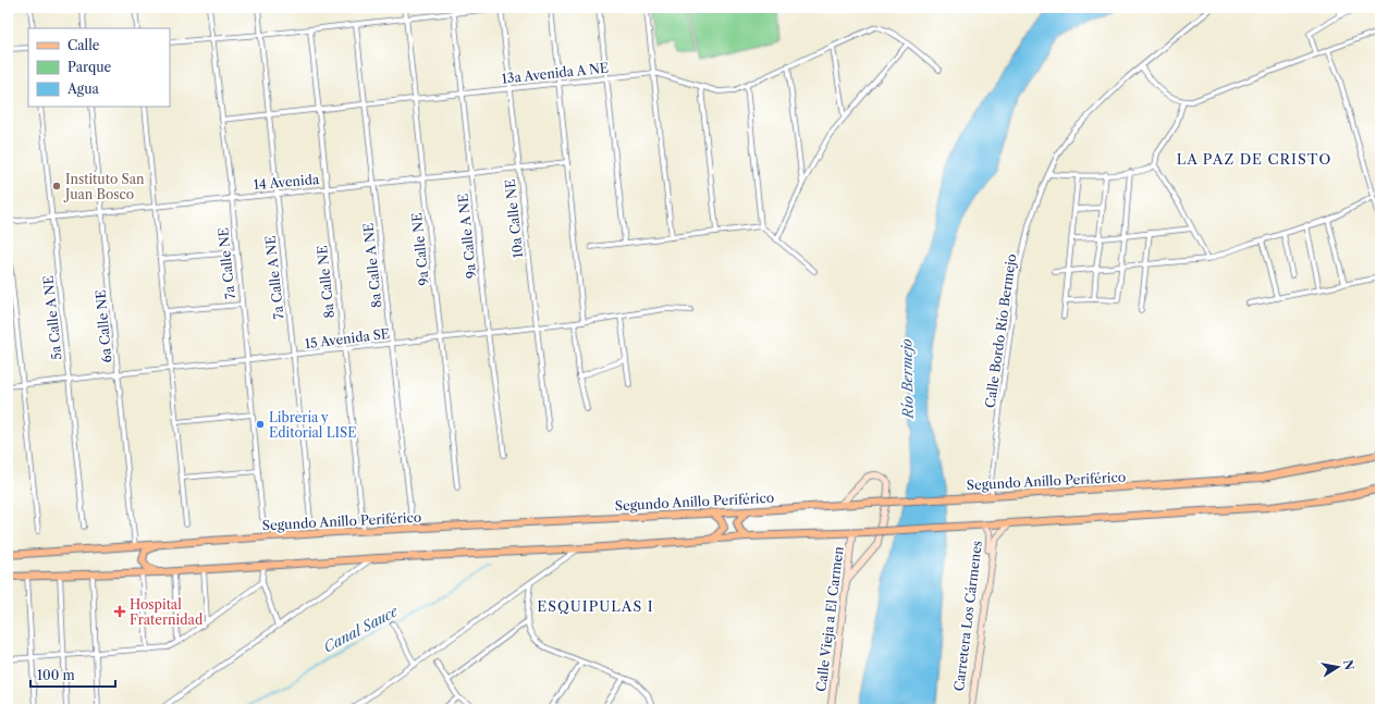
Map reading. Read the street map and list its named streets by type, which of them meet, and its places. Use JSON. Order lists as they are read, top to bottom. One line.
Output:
{"streets":{"main road":["Segundo Anillo Periférico","Carretera Los Cármenes","Calle Vieja a El Carmen"],"street":["13a Avenida A NE","14 Avenida","10a Calle NE","9a Calle A NE","9a Calle NE","7a Calle NE","8a Calle A NE","7a Calle A NE","8a Calle NE","5a Calle A NE","6a Calle NE","Calle Bordo Río Bermejo","15 Avenida SE"]},"crossings":[["13a Avenida A NE","10a Calle NE"],["13a Avenida A NE","9a Calle A NE"],["13a Avenida A NE","9a Calle NE"],["13a Avenida A NE","7a Calle NE"],["13a Avenida A NE","8a Calle A NE"],["13a Avenida A NE","7a Calle A NE"],["13a Avenida A NE","8a Calle NE"],["14 Avenida","10a Calle NE"],["14 Avenida","9a Calle A NE"],["14 Avenida","9a Calle NE"],["14 Avenida","7a Calle NE"],["14 Avenida","8a Calle A NE"],["14 Avenida","7a Calle A NE"],["14 Avenida","8a Calle NE"],["14 Avenida","5a Calle A NE"],["14 Avenida","6a Calle NE"],["10a Calle NE","15 Avenida SE"],["9a Calle A NE","15 Avenida SE"],["9a Calle NE","15 Avenida SE"],["7a Calle NE","15 Avenida SE"],["8a Calle A NE","15 Avenida SE"],["8a Calle A NE","Segundo Anillo Periférico"],["7a Calle A NE","15 Avenida SE"],["8a Calle NE","15 Avenida SE"],["8a Calle NE","Segundo Anillo Periférico"],["5a Calle A NE","15 Avenida SE"],["6a Calle NE","15 Avenida SE"],["6a Calle NE","Segundo Anillo Periférico"],["Calle Bordo Río Bermejo","Segundo Anillo Periférico"]],"districts":["LA PAZ DE CRISTO","ESQUIPULAS I"],"water":["Río Bermejo","Canal Sauce"],"places":{"other":["Instituto San Juan Bosco","Librería y Editorial LISE"],"health":["Hospital Fraternidad"]},"legend":["Calle","Parque","Agua"],"scale_bar":"100 m","north":"right"}
